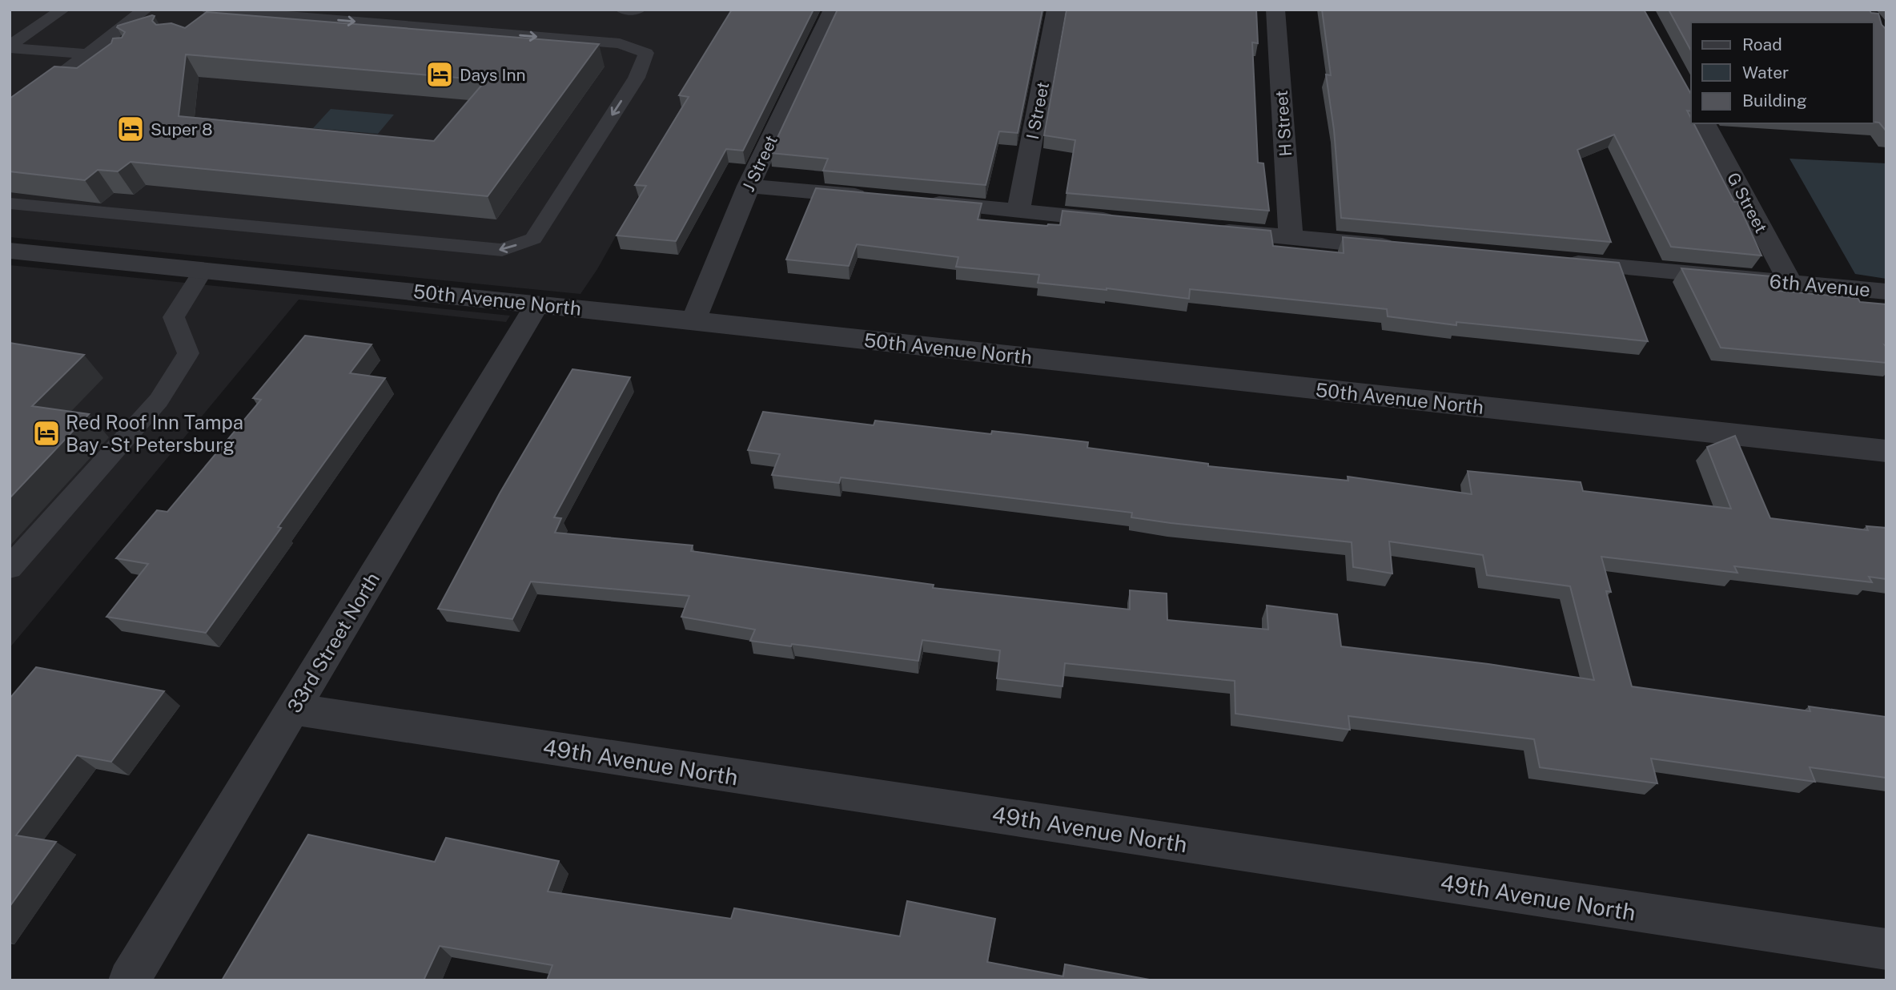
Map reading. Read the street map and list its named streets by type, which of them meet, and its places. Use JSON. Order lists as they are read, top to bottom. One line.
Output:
{"streets":{"street":["I Street","H Street","J Street","G Street","6th Avenue","50th Avenue North","33rd Street North","49th Avenue North"]},"crossings":[["J Street","50th Avenue North"],["G Street","6th Avenue"],["50th Avenue North","33rd Street North"],["33rd Street North","49th Avenue North"]],"places":{"hotel":["Days Inn","Super 8","Red Roof Inn Tampa Bay - St Petersburg"]},"legend":["Road","Water","Building"]}
